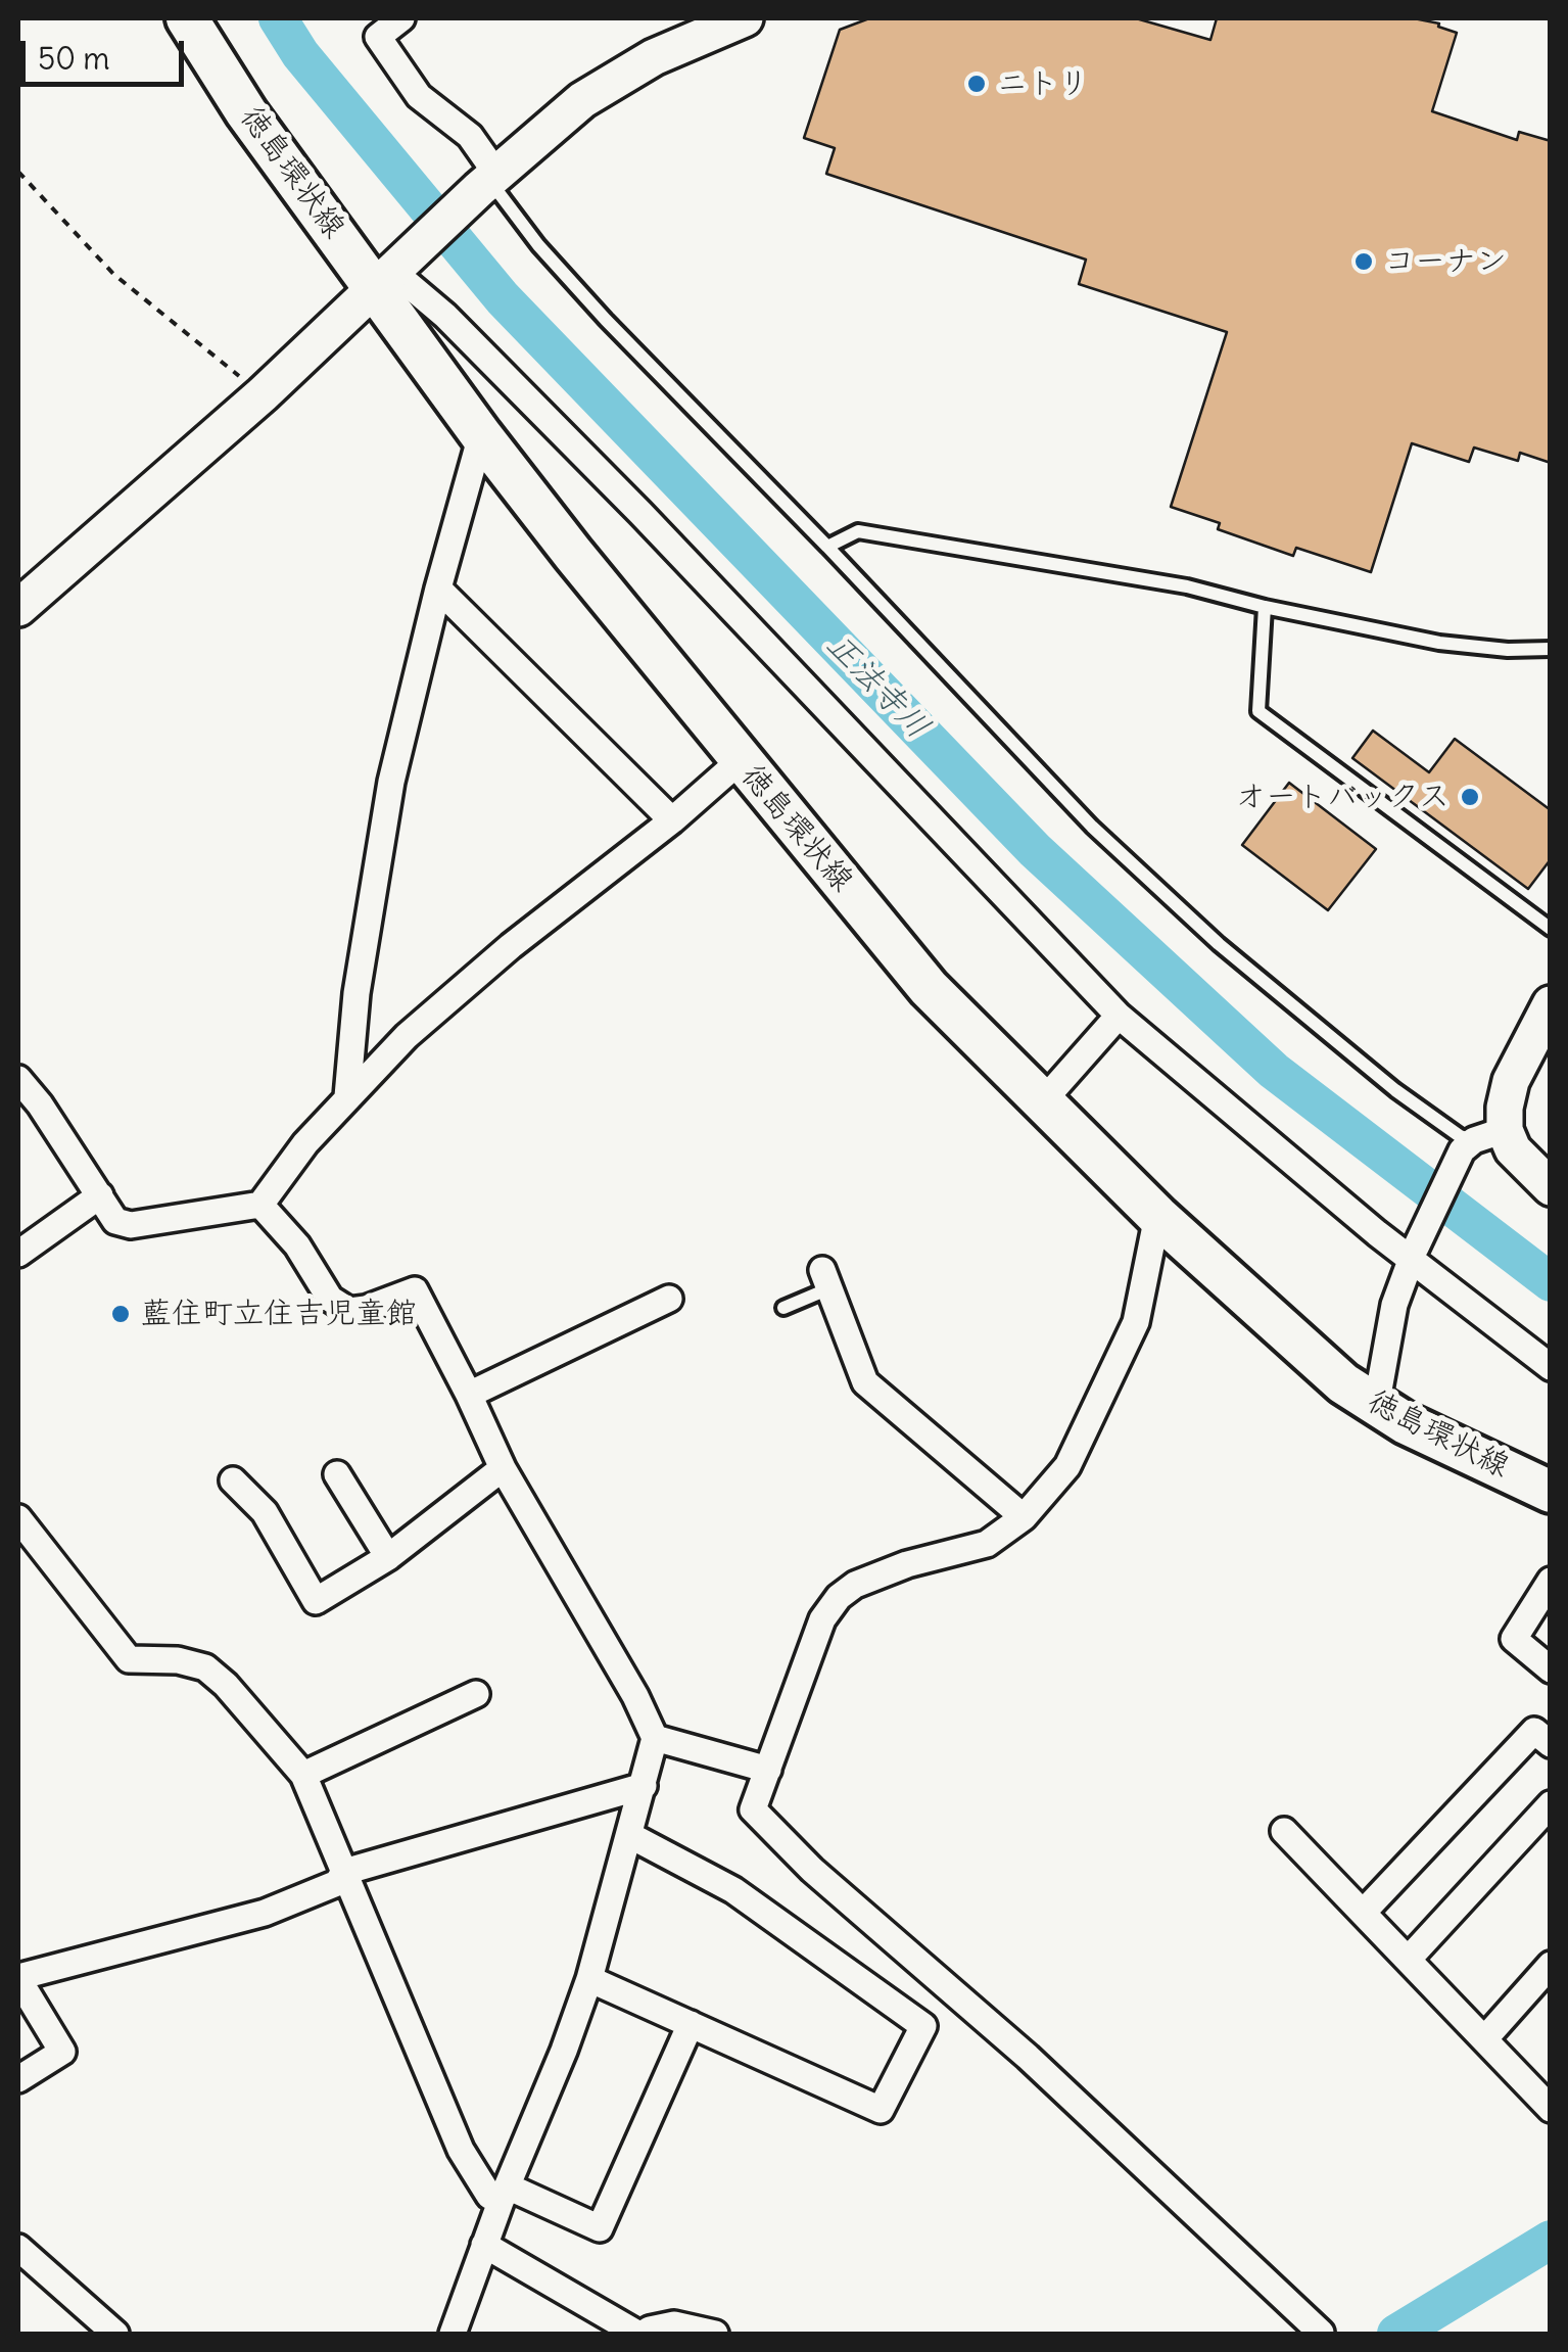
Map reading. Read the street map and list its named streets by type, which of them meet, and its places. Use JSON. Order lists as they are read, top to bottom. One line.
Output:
{"streets":{"main road":["徳島環状線"]},"water":["正法寺川"],"places":["ニトリ","コーナン","オートバックス","藍住町立住吉児童館"],"scale_bar":"50 m"}
